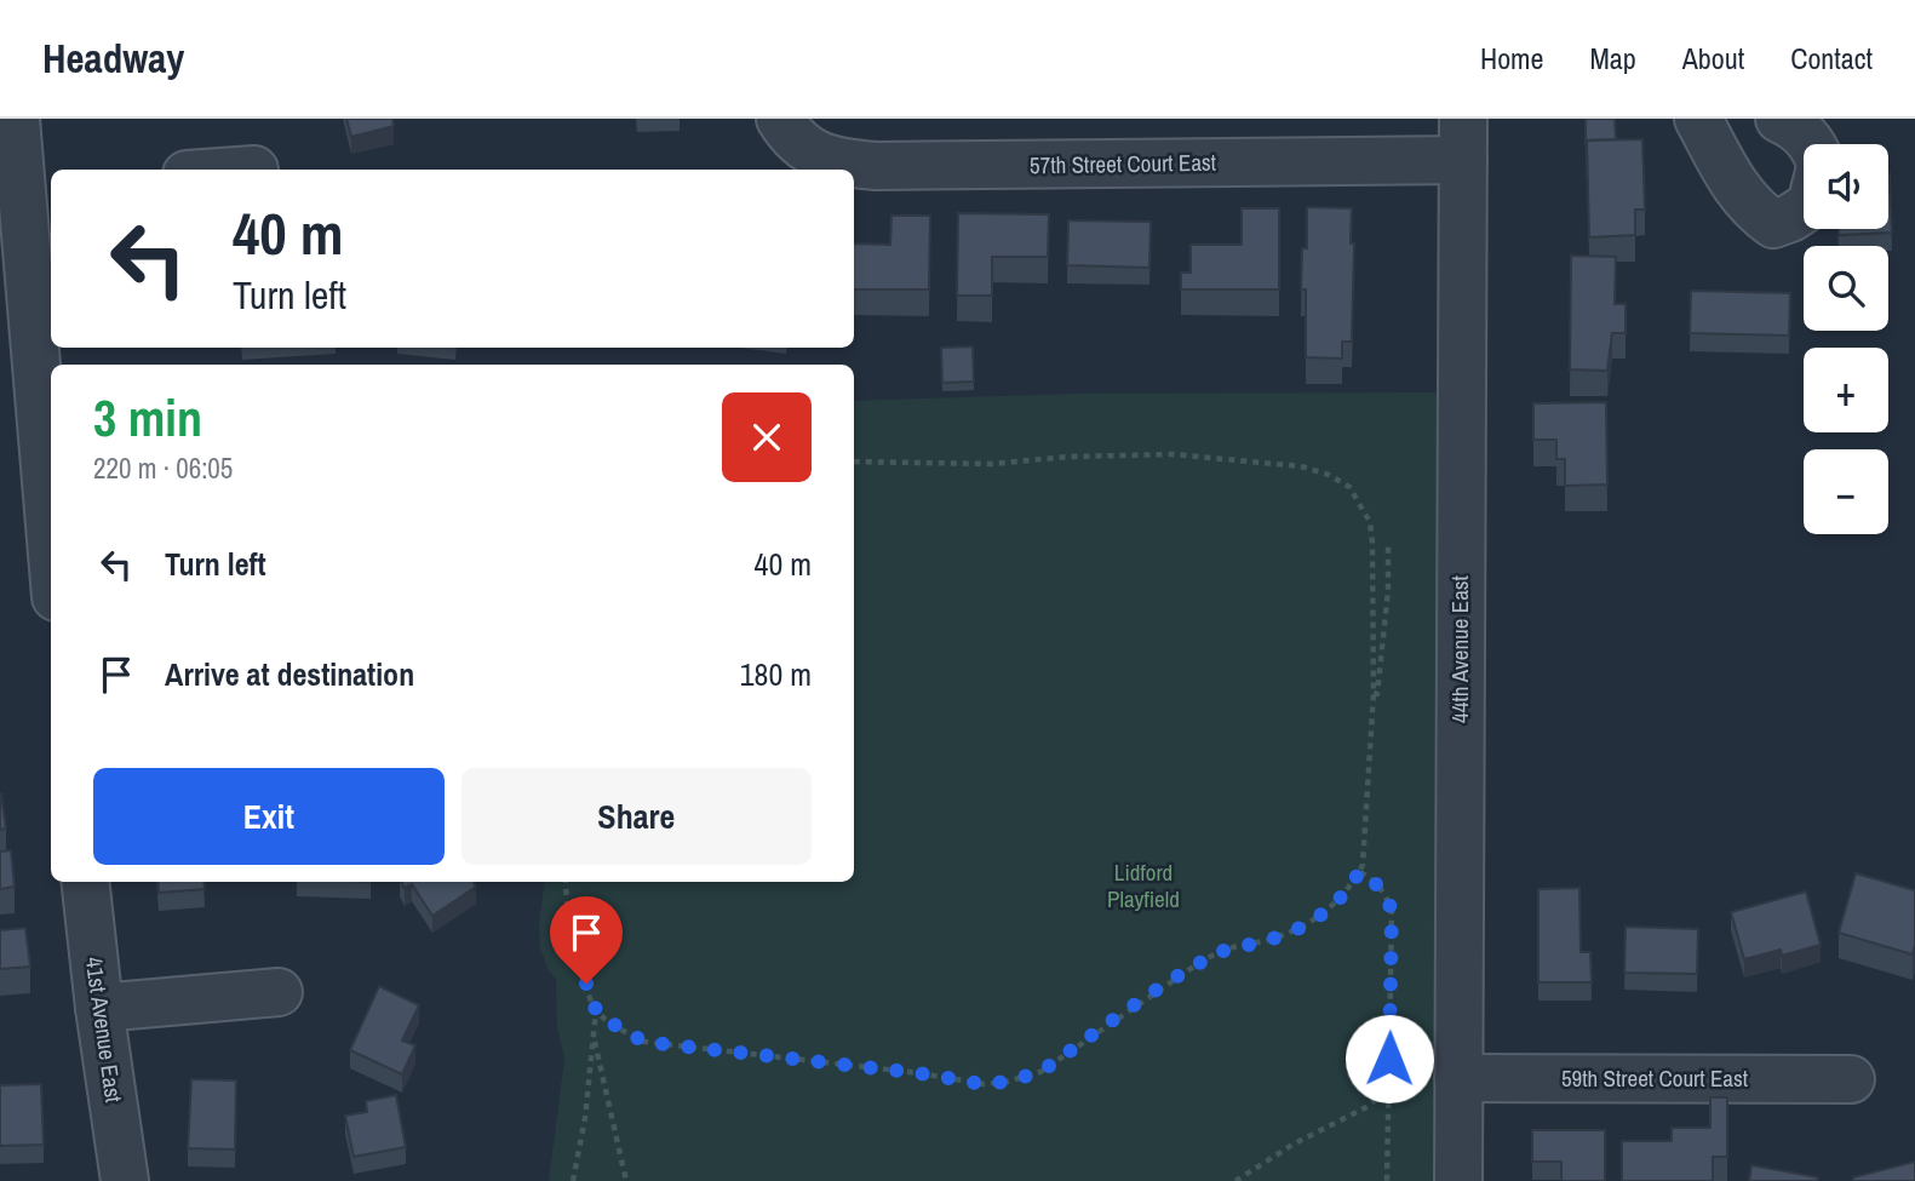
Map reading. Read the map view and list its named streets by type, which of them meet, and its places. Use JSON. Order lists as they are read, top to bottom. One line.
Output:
{"streets":{"street":["57th Street Court East","44th Avenue East","41st Avenue East","59th Street Court East"]},"crossings":[["57th Street Court East","44th Avenue East"],["44th Avenue East","59th Street Court East"]],"parks":["Lidford Playfield"],"page":{"header":"Headway","nav":["Home","Map","About","Contact"],"map_buttons":["+","−"],"turn":["40 m","Turn left"],"heading":["3 min","220 m · 06:05"],"list":[{"name":"Turn left","value":"40 m"},{"name":"Arrive at destination","value":"180 m"}],"buttons":["Exit","Share"]}}
